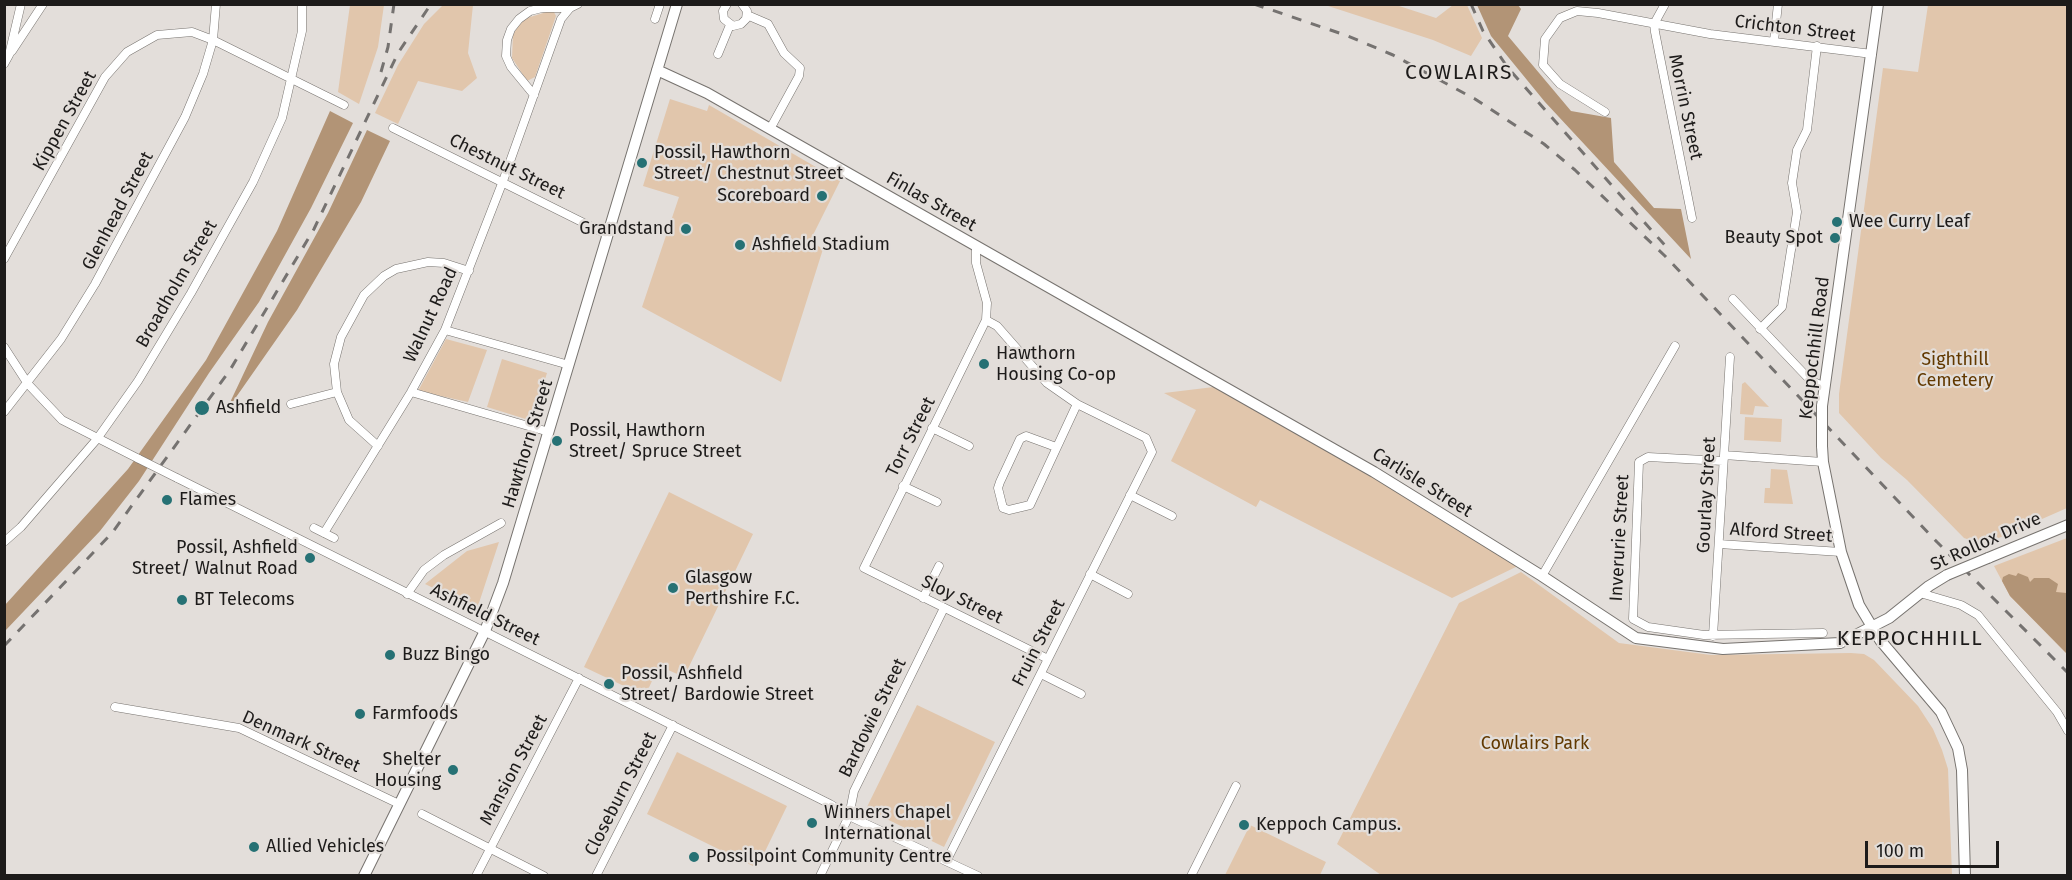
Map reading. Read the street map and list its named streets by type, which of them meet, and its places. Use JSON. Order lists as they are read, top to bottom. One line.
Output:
{"streets":{"street":["Crichton Street","Morrin Street","Kippen Street","Chestnut Street","Finlas Street","Glenhead Street","Broadholm Street","Walnut Road","Keppochhill Road","Torr Street","Hawthorn Street","Carlisle Street","Gourlay Street","Alford Street","Inverurie Street","St Rollox Drive","Sloy Street","Ashfield Street","Fruin Street","Bardowie Street","Denmark Street","Mansion Street","Closeburn Street"]},"crossings":[["Crichton Street","Morrin Street"],["Crichton Street","Keppochhill Road"],["Kippen Street","Glenhead Street"],["Kippen Street","Broadholm Street"],["Chestnut Street","Walnut Road"],["Chestnut Street","Hawthorn Street"],["Finlas Street","Torr Street"],["Finlas Street","Hawthorn Street"],["Finlas Street","Carlisle Street"],["Glenhead Street","Ashfield Street"],["Broadholm Street","Ashfield Street"],["Keppochhill Road","Carlisle Street"],["Keppochhill Road","Alford Street"],["Keppochhill Road","St Rollox Drive"],["Torr Street","Sloy Street"],["Hawthorn Street","Ashfield Street"],["Hawthorn Street","Denmark Street"],["Carlisle Street","St Rollox Drive"],["Gourlay Street","Alford Street"],["Gourlay Street","Inverurie Street"],["Sloy Street","Fruin Street"],["Sloy Street","Bardowie Street"],["Ashfield Street","Fruin Street"],["Ashfield Street","Bardowie Street"],["Ashfield Street","Mansion Street"],["Ashfield Street","Closeburn Street"]],"districts":["COWLAIRS","KEPPOCHHILL"],"parks":["Sighthill Cemetery","Cowlairs Park"],"places":["Possil, Hawthorn Street/ Chestnut Street","Scoreboard","Wee Curry Leaf","Grandstand","Beauty Spot","Ashfield Stadium","Hawthorn Housing Co-op","Ashfield","Possil, Hawthorn Street/ Spruce Street","Flames","Possil, Ashfield Street/ Walnut Road","Glasgow Perthshire F.C.","BT Telecoms","Buzz Bingo","Possil, Ashfield Street/ Bardowie Street","Farmfoods","Shelter Housing","Winners Chapel International","Keppoch Campus.","Allied Vehicles","Possilpoint Community Centre"],"scale_bar":"100 m"}
